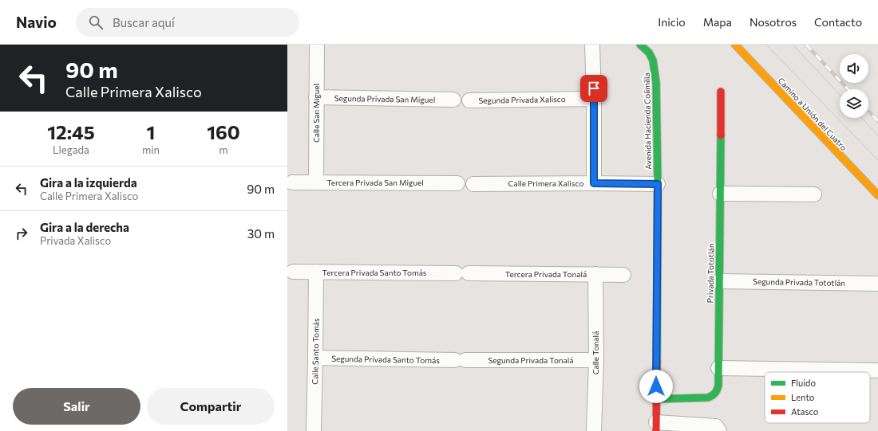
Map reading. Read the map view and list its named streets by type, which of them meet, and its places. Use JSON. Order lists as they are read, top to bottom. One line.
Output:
{"streets":{"street":["Segunda Privada San Miguel","Segunda Privada Xalisco","Calle San Miguel","Camino a Unión del Cuatro","Avenida Hacienda Colimilla","Tercera Privada San Miguel","Calle Primera Xalisco","Tercera Privada Santo Tomás","Privada Tototlán","Tercera Privada Tonalá","Segunda Privada Tototlán","Calle Santo Tomás","Calle Tonalá","Segunda Privada Santo Tomás","Segunda Privada Tonalá"]},"crossings":[["Segunda Privada San Miguel","Calle San Miguel"],["Calle San Miguel","Tercera Privada San Miguel"],["Avenida Hacienda Colimilla","Calle Primera Xalisco"],["Avenida Hacienda Colimilla","Privada Tototlán"],["Tercera Privada Santo Tomás","Tercera Privada Tonalá"],["Tercera Privada Santo Tomás","Calle Santo Tomás"],["Privada Tototlán","Segunda Privada Tototlán"],["Tercera Privada Tonalá","Calle Tonalá"],["Calle Santo Tomás","Segunda Privada Santo Tomás"],["Calle Tonalá","Segunda Privada Tonalá"],["Segunda Privada Santo Tomás","Segunda Privada Tonalá"]],"legend":["Fluido","Lento","Atasco"],"page":{"header":"Navio","search":"Buscar aquí","nav":["Inicio","Mapa","Nosotros","Contacto"],"turn":["90 m","Calle Primera Xalisco"],"eta":["12:45","Llegada","1","min","160","m"],"list":[{"name":"Gira a la izquierda","note":"Calle Primera Xalisco","value":"90 m"},{"name":"Gira a la derecha","note":"Privada Xalisco","value":"30 m"}],"buttons":["Salir","Compartir"]}}
